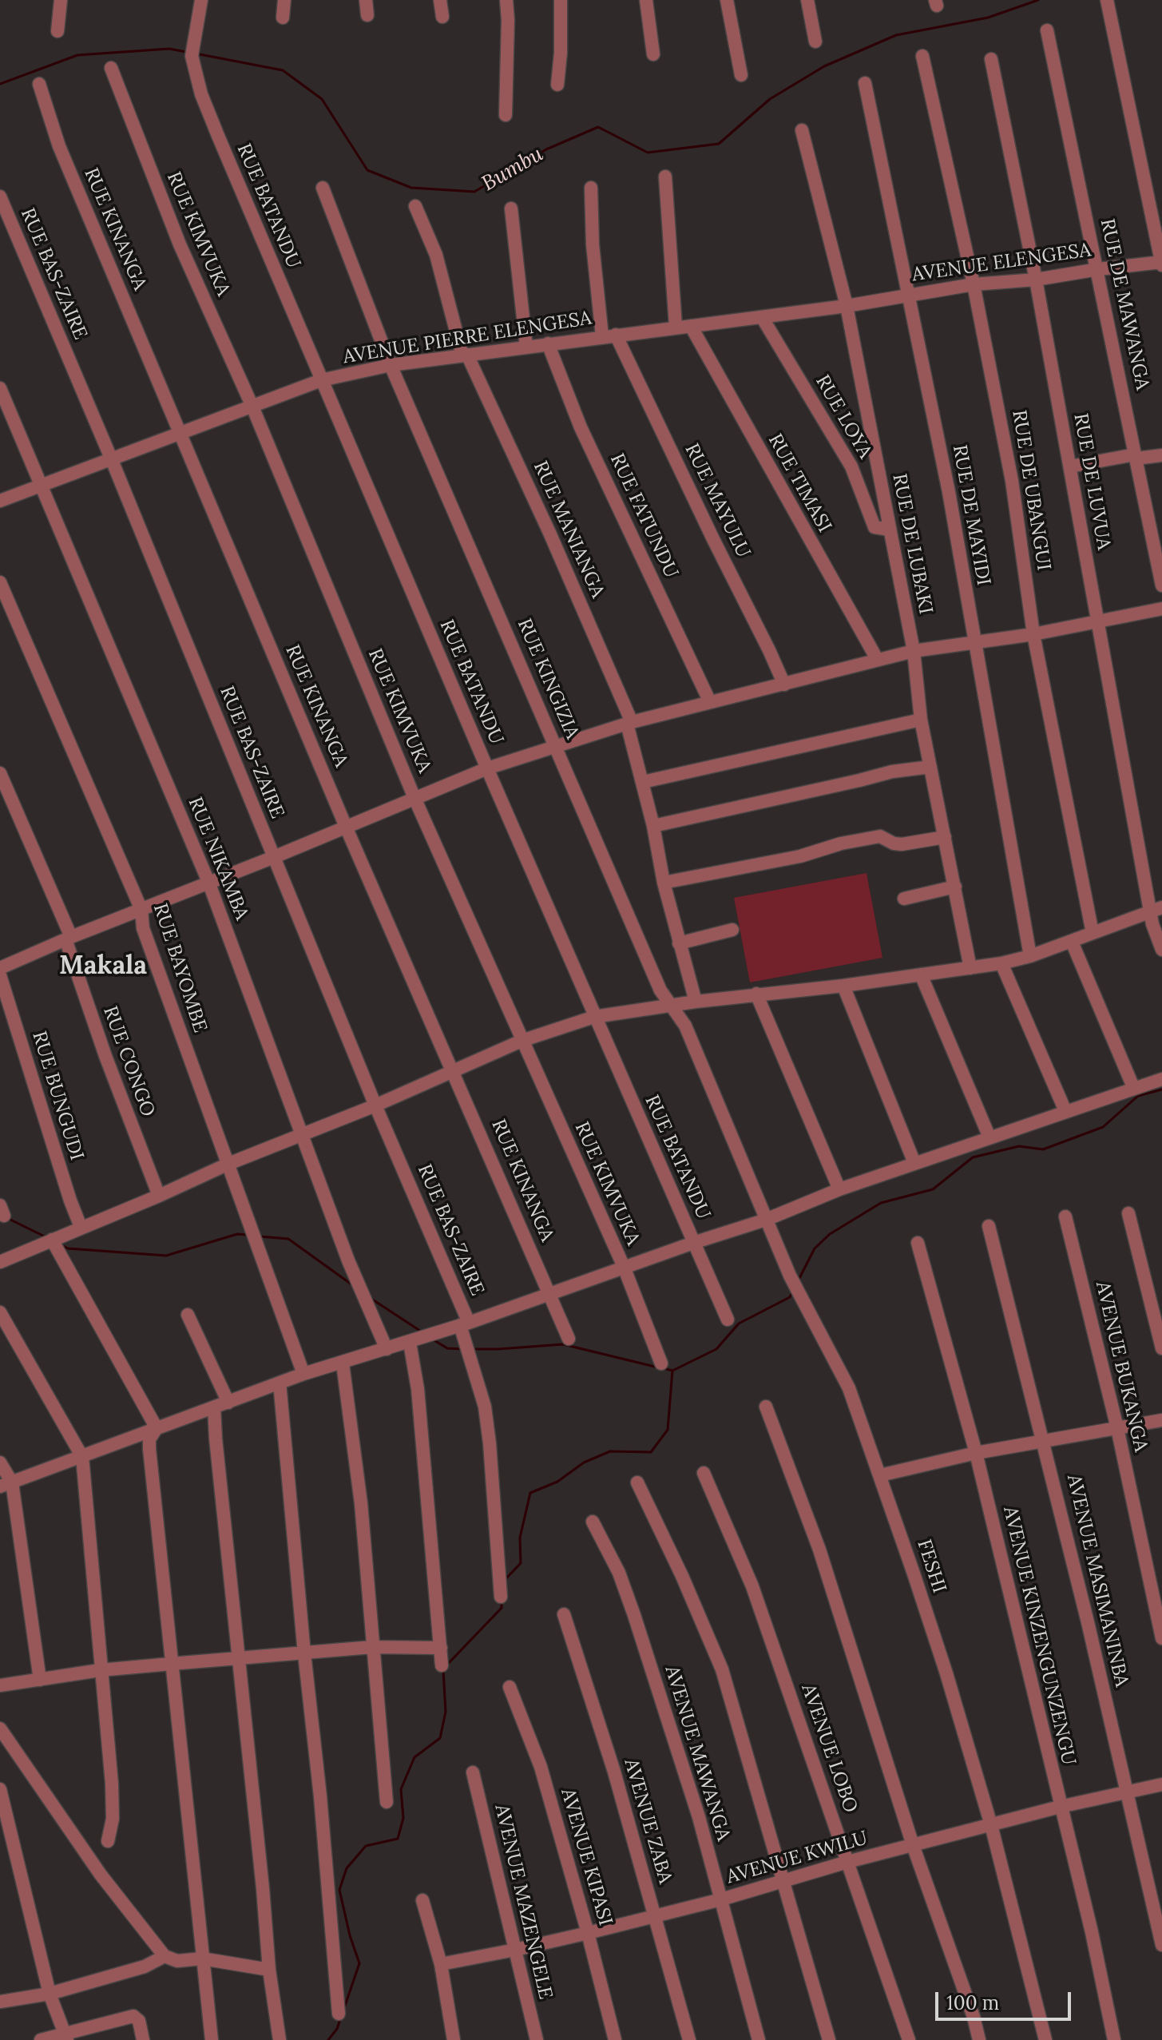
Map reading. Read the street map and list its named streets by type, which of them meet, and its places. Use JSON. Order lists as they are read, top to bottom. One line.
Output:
{"streets":{"street":["RUE BATANDU","RUE KINANGA","RUE KIMVUKA","AVENUE ELENGESA","RUE BAS-ZAIRE","RUE DE MAWANGA","AVENUE PIERRE ELENGESA","RUE LOYA","RUE DE LUVUA","RUE TIMASI","RUE DE UBANGUI","RUE MAYULU","RUE DE MAYIDI","RUE FATUNDU","RUE MANIANGA","RUE DE LUBAKI","RUE KINGIZIA","RUE NIKAMBA","RUE BAYOMBE","RUE CONGO","RUE BUNGUDI","AVENUE BUKANGA","FESHI","AVENUE MASIMANINBA","AVENUE KINZENGUNZENGU","AVENUE LOBO","AVENUE MAWANGA","AVENUE ZABA","AVENUE KIPASI","AVENUE KWILU","AVENUE MAZENGELE"]},"crossings":[["RUE BATANDU","AVENUE PIERRE ELENGESA"],["RUE KINANGA","AVENUE PIERRE ELENGESA"],["RUE KIMVUKA","AVENUE PIERRE ELENGESA"],["AVENUE ELENGESA","RUE DE MAWANGA"],["AVENUE ELENGESA","AVENUE PIERRE ELENGESA"],["AVENUE ELENGESA","RUE DE LUVUA"],["AVENUE ELENGESA","RUE DE UBANGUI"],["AVENUE ELENGESA","RUE DE MAYIDI"],["AVENUE ELENGESA","RUE DE LUBAKI"],["RUE BAS-ZAIRE","AVENUE PIERRE ELENGESA"],["AVENUE PIERRE ELENGESA","RUE LOYA"],["AVENUE PIERRE ELENGESA","RUE TIMASI"],["AVENUE PIERRE ELENGESA","RUE MAYULU"],["AVENUE PIERRE ELENGESA","RUE FATUNDU"],["AVENUE PIERRE ELENGESA","RUE MANIANGA"],["AVENUE PIERRE ELENGESA","RUE DE LUBAKI"],["AVENUE PIERRE ELENGESA","RUE KINGIZIA"],["AVENUE PIERRE ELENGESA","RUE NIKAMBA"],["RUE LOYA","RUE DE LUBAKI"],["RUE KINGIZIA","FESHI"],["FESHI","AVENUE KWILU"],["AVENUE MASIMANINBA","AVENUE KWILU"],["AVENUE KINZENGUNZENGU","AVENUE KWILU"],["AVENUE LOBO","AVENUE KWILU"],["AVENUE MAWANGA","AVENUE KWILU"],["AVENUE ZABA","AVENUE KWILU"],["AVENUE KIPASI","AVENUE KWILU"],["AVENUE KWILU","AVENUE MAZENGELE"]],"districts":["Makala"],"water":["Bumbu"],"scale_bar":"100 m"}
